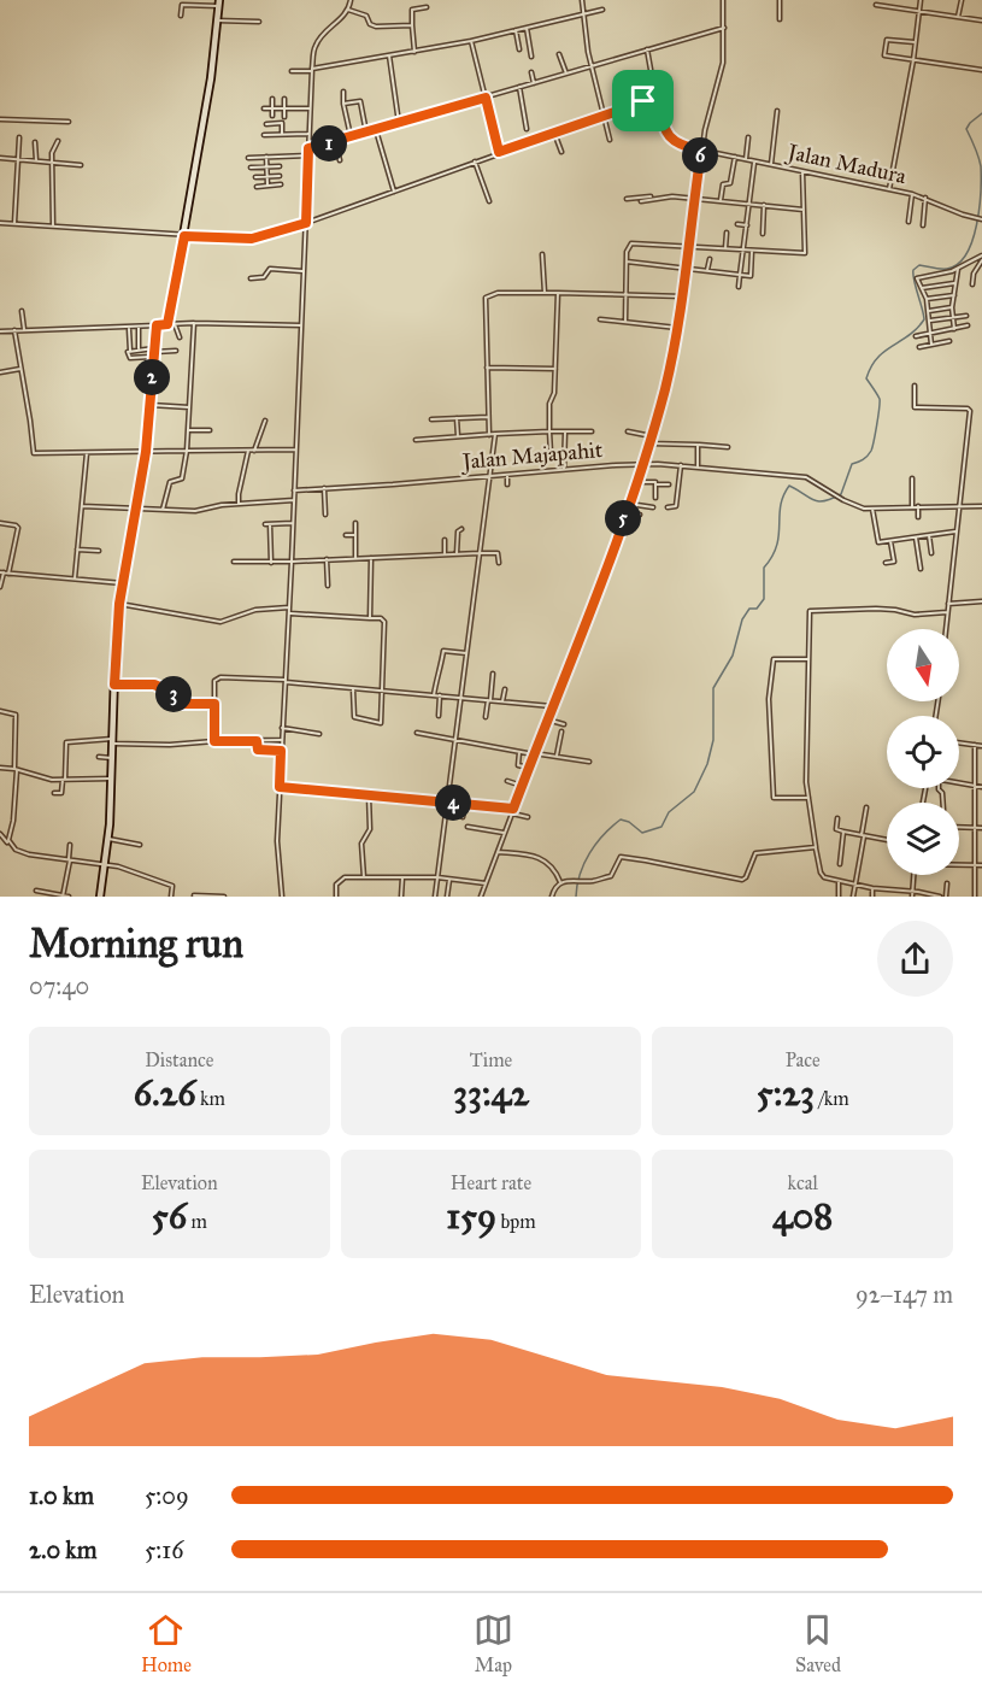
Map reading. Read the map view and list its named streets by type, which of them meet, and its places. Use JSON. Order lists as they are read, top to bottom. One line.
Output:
{"streets":{"street":["Jalan Madura","Jalan Majapahit"]},"north":"bottom","page":{"pins":["1","6","2","5","3","4"],"heading":["Morning run","07:40"],"stats":[["Distance","6.26 km"],["Time","33:42"],["Pace","5:23 /km"],["Elevation","56 m"],["Heart rate","159 bpm"],["kcal","408"]],"chart":["Elevation","92–147 m"],"list":[{"name":"1.0 km","note":"5:09"},{"name":"2.0 km","note":"5:16"}],"tabs":["Home","Map","Saved"]}}
